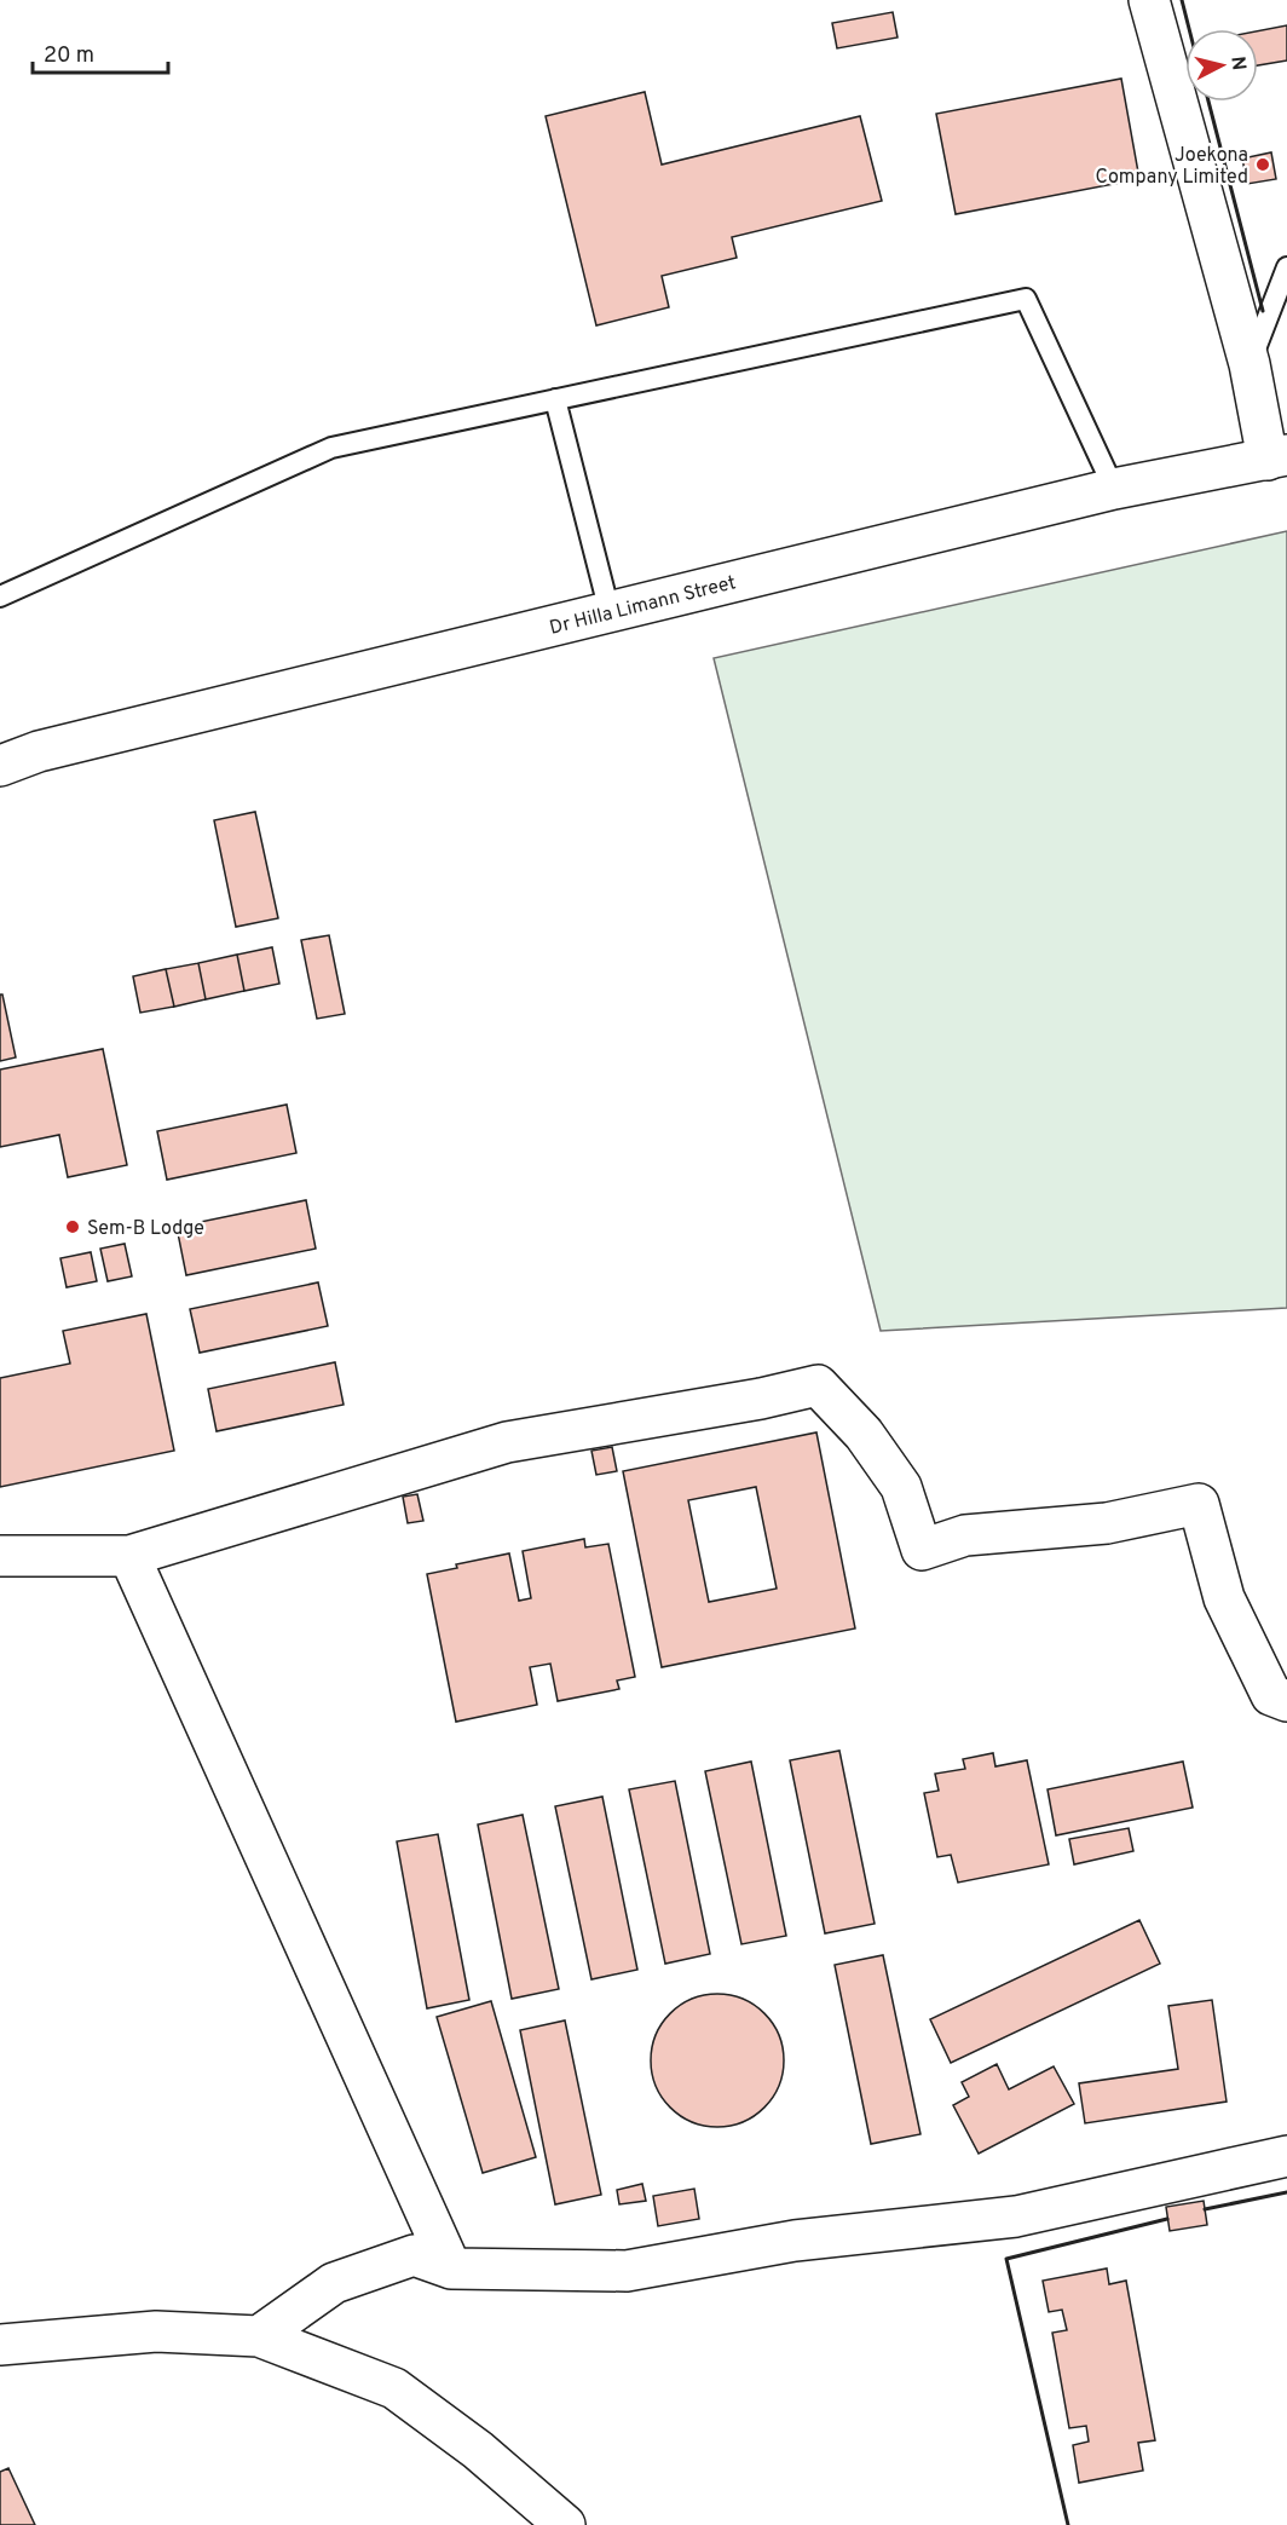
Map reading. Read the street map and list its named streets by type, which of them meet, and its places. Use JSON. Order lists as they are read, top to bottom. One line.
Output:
{"streets":{"main road":["Dr Hilla Limann Street"]},"places":["Joekona Company Limited","Sem-B Lodge"],"scale_bar":"20 m","north":"right"}
